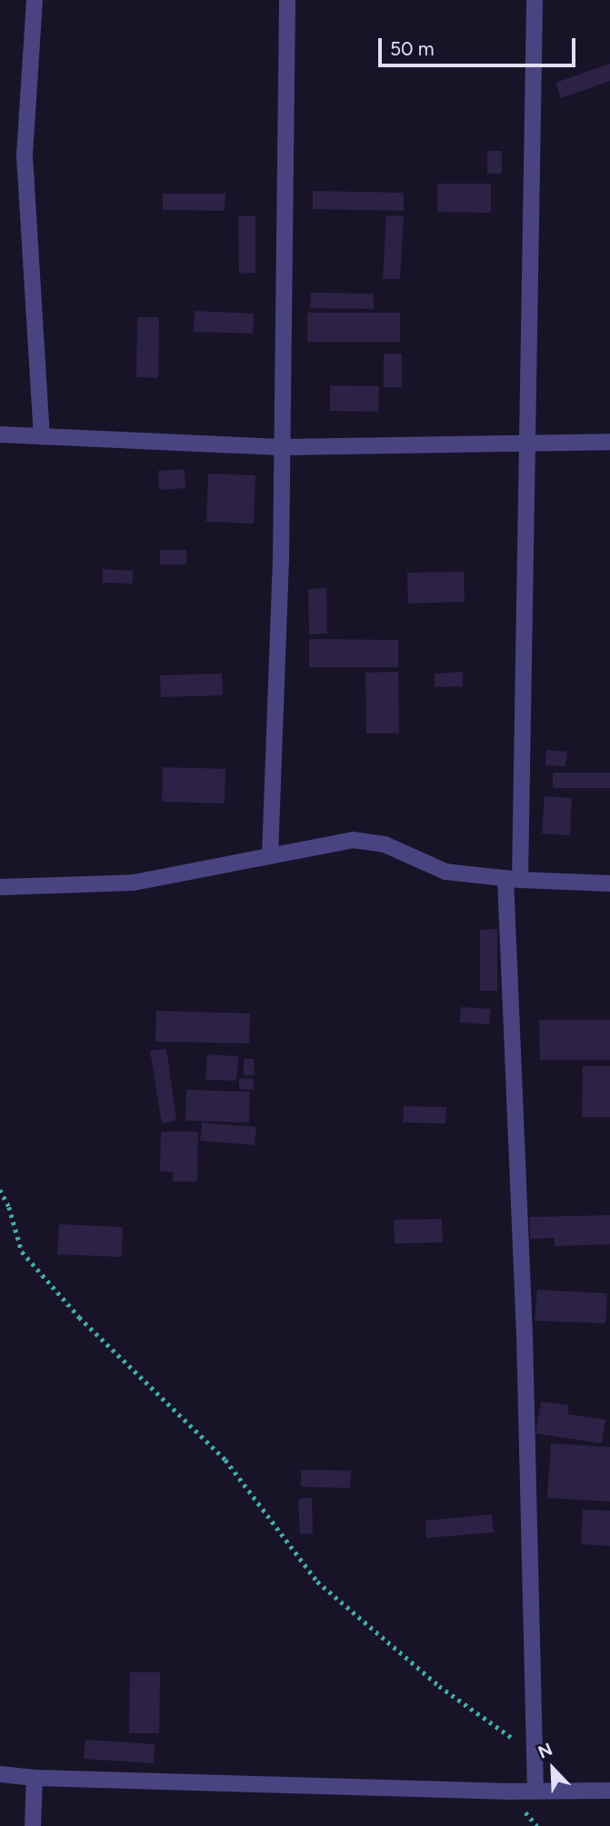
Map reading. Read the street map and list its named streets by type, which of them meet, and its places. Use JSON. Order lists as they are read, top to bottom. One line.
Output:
{"scale_bar":"50 m","north":"top left"}
